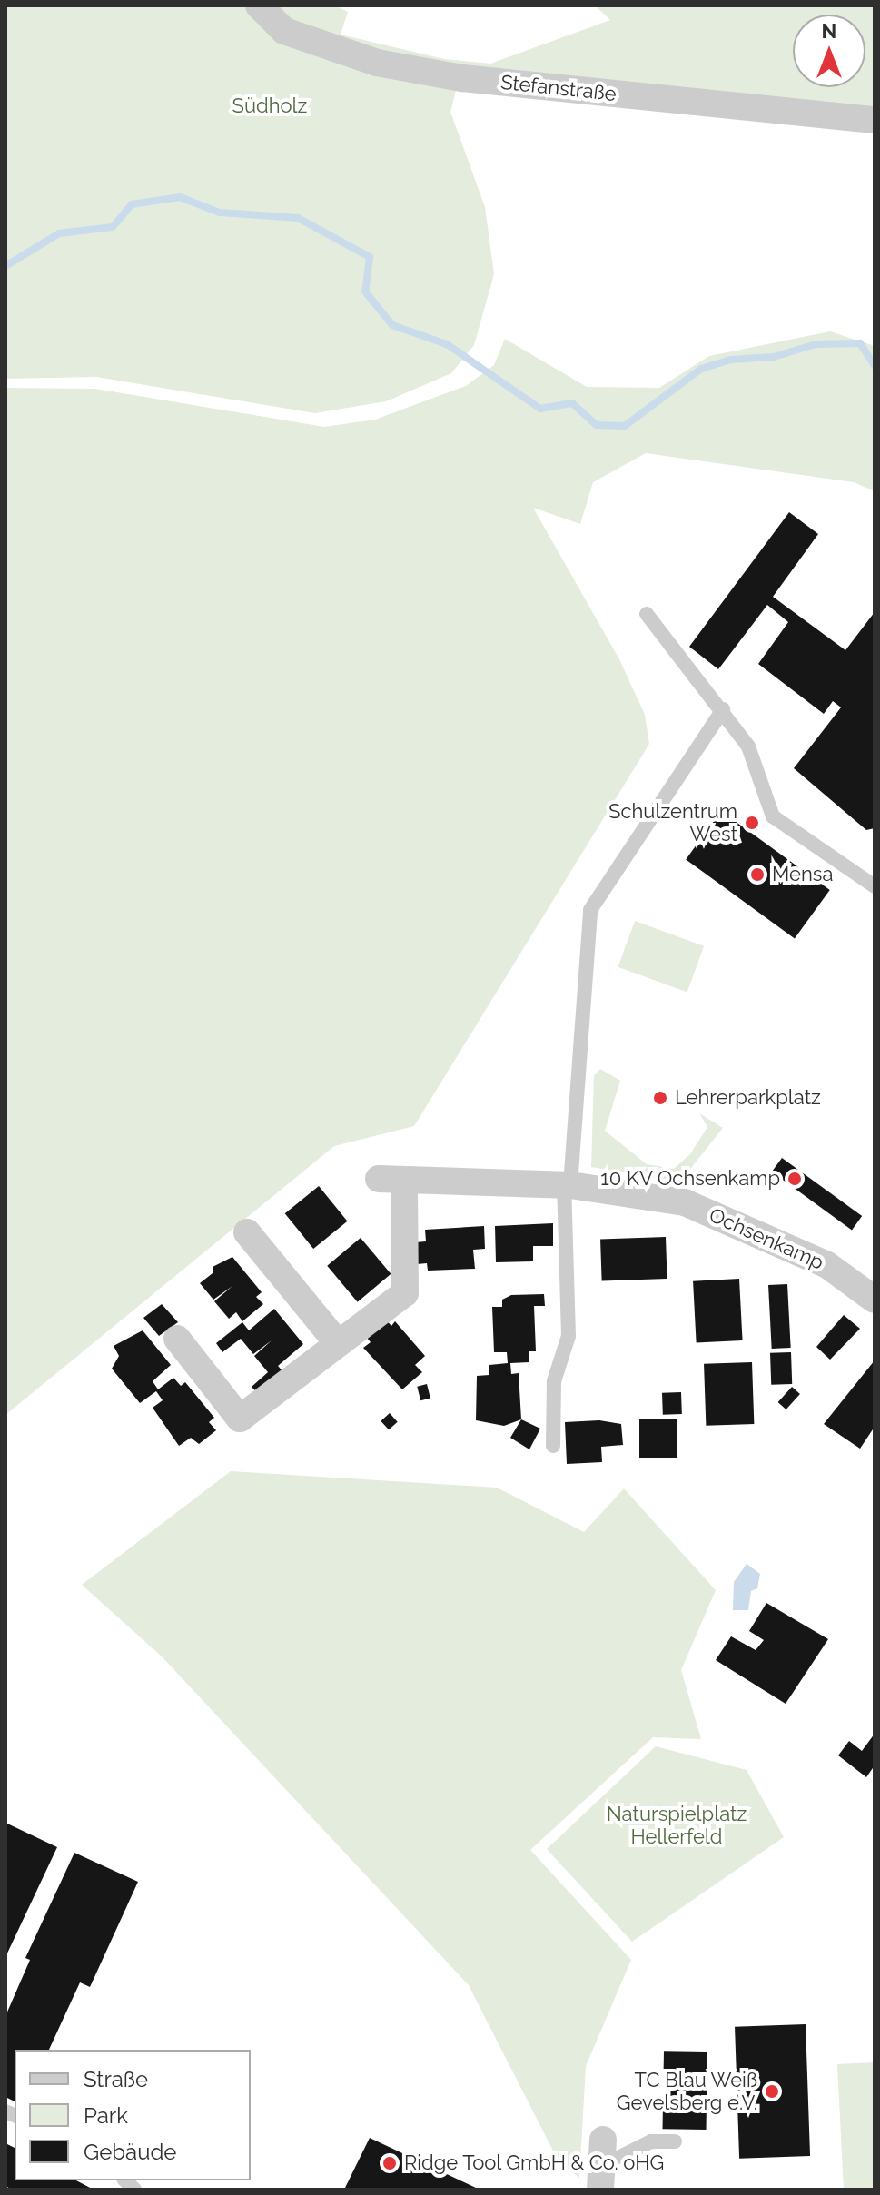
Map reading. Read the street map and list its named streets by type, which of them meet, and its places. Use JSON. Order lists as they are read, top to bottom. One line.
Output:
{"streets":{"street":["Stefanstraße","Ochsenkamp"]},"parks":["Südholz","Naturspielplatz Hellerfeld"],"places":["Schulzentrum West","Mensa","Lehrerparkplatz","10 KV Ochsenkamp","TC Blau Weiß Gevelsberg e.V.","Ridge Tool GmbH & Co. oHG"],"legend":["Straße","Park","Gebäude"],"north":"top"}
